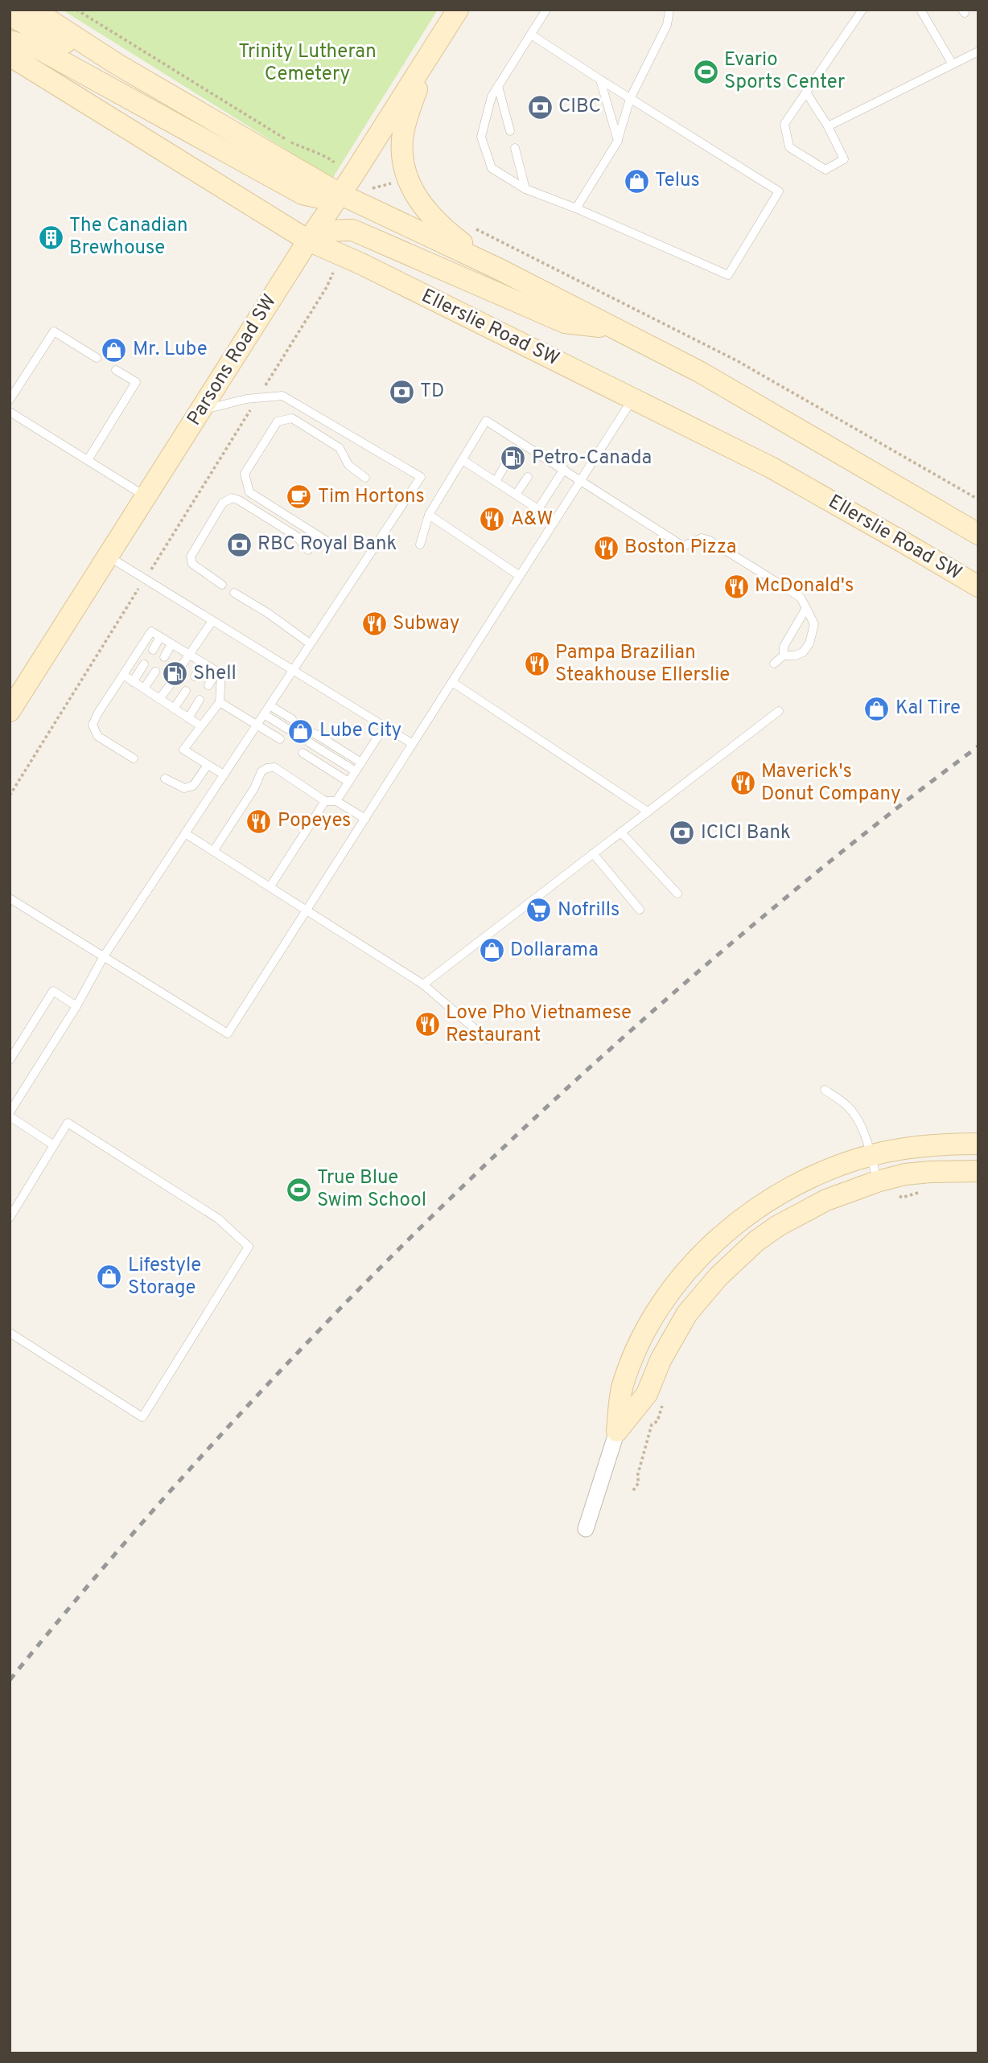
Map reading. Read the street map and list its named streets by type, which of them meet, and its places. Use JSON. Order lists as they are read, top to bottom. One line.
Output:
{"streets":{"main road":["Ellerslie Road SW","Parsons Road SW"]},"crossings":[["Ellerslie Road SW","Parsons Road SW"]],"parks":["Trinity Lutheran Cemetery"],"places":{"sports":["Evario Sports Center","True Blue Swim School"],"bank":["CIBC","TD","RBC Royal Bank","ICICI Bank"],"shop":["Telus","Mr. Lube","Kal Tire","Lube City","Dollarama","Lifestyle Storage"],"building":["The Canadian Brewhouse"],"fuel station":["Petro-Canada","Shell"],"cafe":["Tim Hortons"],"restaurant":["A&W","Boston Pizza","McDonald's","Subway","Pampa Brazilian Steakhouse Ellerslie","Maverick's Donut Company","Popeyes","Love Pho Vietnamese Restaurant"],"supermarket":["Nofrills"]}}
